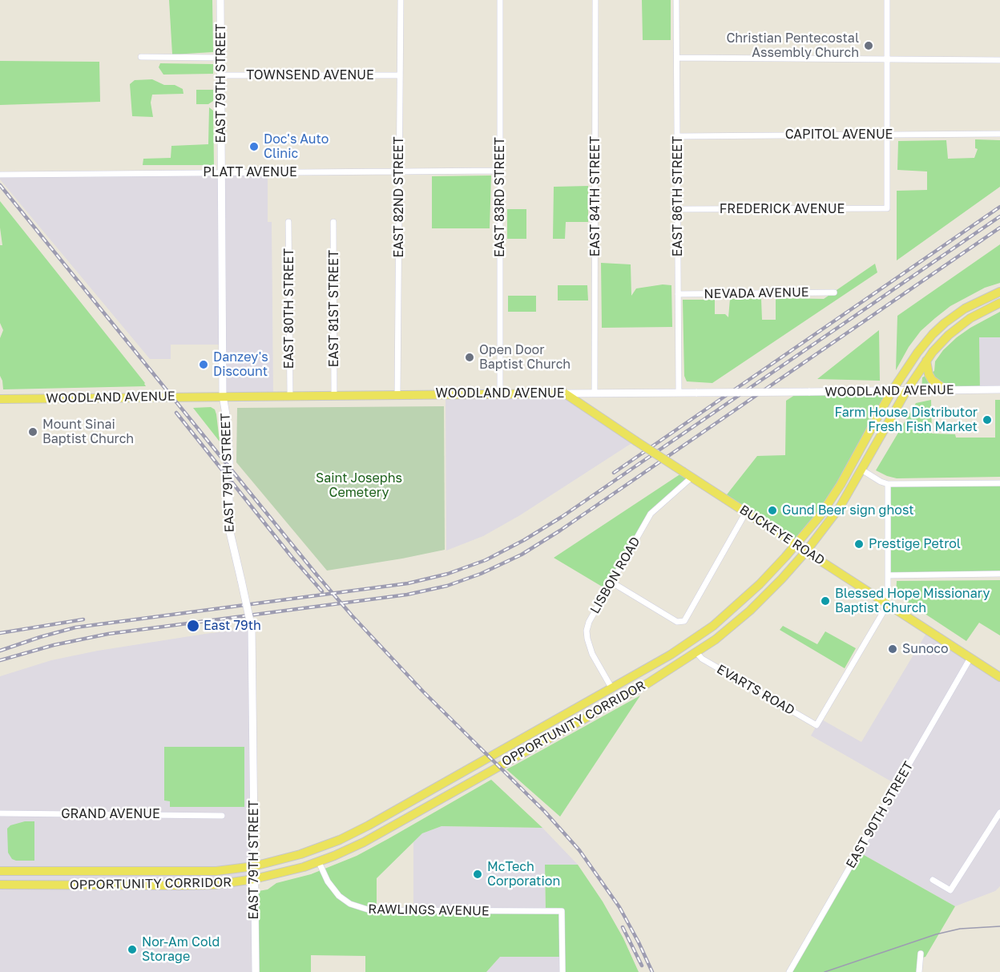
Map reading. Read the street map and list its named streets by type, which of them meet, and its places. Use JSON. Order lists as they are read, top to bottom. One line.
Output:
{"streets":{"main road":["EAST 79TH STREET","WOODLAND AVENUE","BUCKEYE ROAD","OPPORTUNITY CORRIDOR"],"street":["TOWNSEND AVENUE","CAPITOL AVENUE","PLATT AVENUE","EAST 84TH STREET","EAST 86TH STREET","EAST 82ND STREET","EAST 83RD STREET","FREDERICK AVENUE","NEVADA AVENUE","EAST 80TH STREET","EAST 81ST STREET","LISBON ROAD","EVARTS ROAD","GRAND AVENUE","EAST 90TH STREET","RAWLINGS AVENUE"]},"crossings":[["TOWNSEND AVENUE","EAST 79TH STREET"],["TOWNSEND AVENUE","EAST 82ND STREET"],["EAST 79TH STREET","PLATT AVENUE"],["EAST 79TH STREET","WOODLAND AVENUE"],["EAST 79TH STREET","OPPORTUNITY CORRIDOR"],["CAPITOL AVENUE","EAST 86TH STREET"],["CAPITOL AVENUE","FREDERICK AVENUE"],["PLATT AVENUE","EAST 82ND STREET"],["PLATT AVENUE","EAST 83RD STREET"],["EAST 84TH STREET","WOODLAND AVENUE"],["EAST 86TH STREET","FREDERICK AVENUE"],["EAST 86TH STREET","NEVADA AVENUE"],["EAST 86TH STREET","WOODLAND AVENUE"],["EAST 82ND STREET","WOODLAND AVENUE"],["EAST 83RD STREET","WOODLAND AVENUE"],["EAST 80TH STREET","WOODLAND AVENUE"],["EAST 81ST STREET","WOODLAND AVENUE"],["WOODLAND AVENUE","BUCKEYE ROAD"],["WOODLAND AVENUE","OPPORTUNITY CORRIDOR"],["BUCKEYE ROAD","LISBON ROAD"],["BUCKEYE ROAD","EVARTS ROAD"],["BUCKEYE ROAD","OPPORTUNITY CORRIDOR"],["BUCKEYE ROAD","EAST 90TH STREET"],["LISBON ROAD","OPPORTUNITY CORRIDOR"],["EVARTS ROAD","OPPORTUNITY CORRIDOR"],["OPPORTUNITY CORRIDOR","RAWLINGS AVENUE"]],"parks":["Saint Josephs Cemetery"],"places":["Christian Pentecostal Assembly Church","Doc's Auto Clinic","Open Door Baptist Church","Danzey's Discount","Farm House Distributor Fresh Fish Market","Mount Sinai Baptist Church","Gund Beer sign ghost","Prestige Petrol","Blessed Hope Missionary Baptist Church","East 79th","Sunoco","McTech Corporation","Nor-Am Cold Storage"]}
